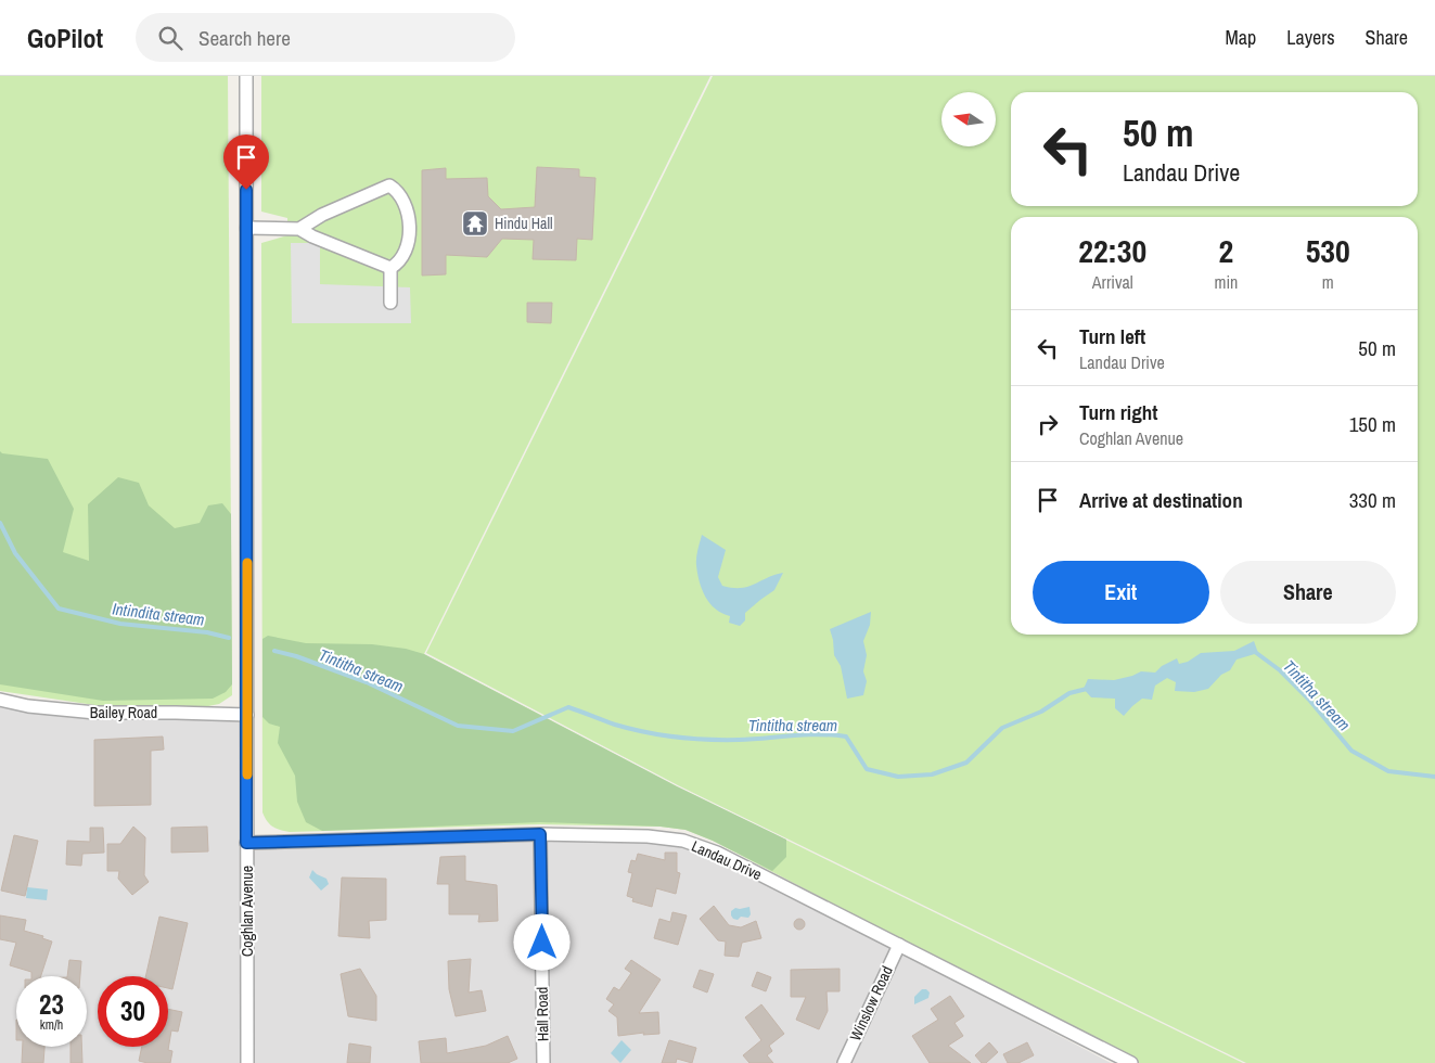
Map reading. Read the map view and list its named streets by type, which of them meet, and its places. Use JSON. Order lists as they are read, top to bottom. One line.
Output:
{"streets":{"street":["Bailey Road","Landau Drive","Coghlan Avenue","Winslow Road","Hall Road"]},"crossings":[["Bailey Road","Coghlan Avenue"],["Landau Drive","Coghlan Avenue"],["Landau Drive","Winslow Road"],["Landau Drive","Hall Road"]],"water":["Intindita stream","Tintitha stream"],"places":{"temple":["Hindu Hall"]},"north":"left","page":{"header":"GoPilot","search":"Search here","nav":["Map","Layers","Share"],"turn":["50 m","Landau Drive"],"eta":["22:30","Arrival","2","min","530","m"],"list":[{"name":"Turn left","note":"Landau Drive","value":"50 m"},{"name":"Turn right","note":"Coghlan Avenue","value":"150 m"},{"name":"Arrive at destination","value":"330 m"}],"buttons":["Exit","Share"],"speed":"23 km/h","limit":"30"}}
